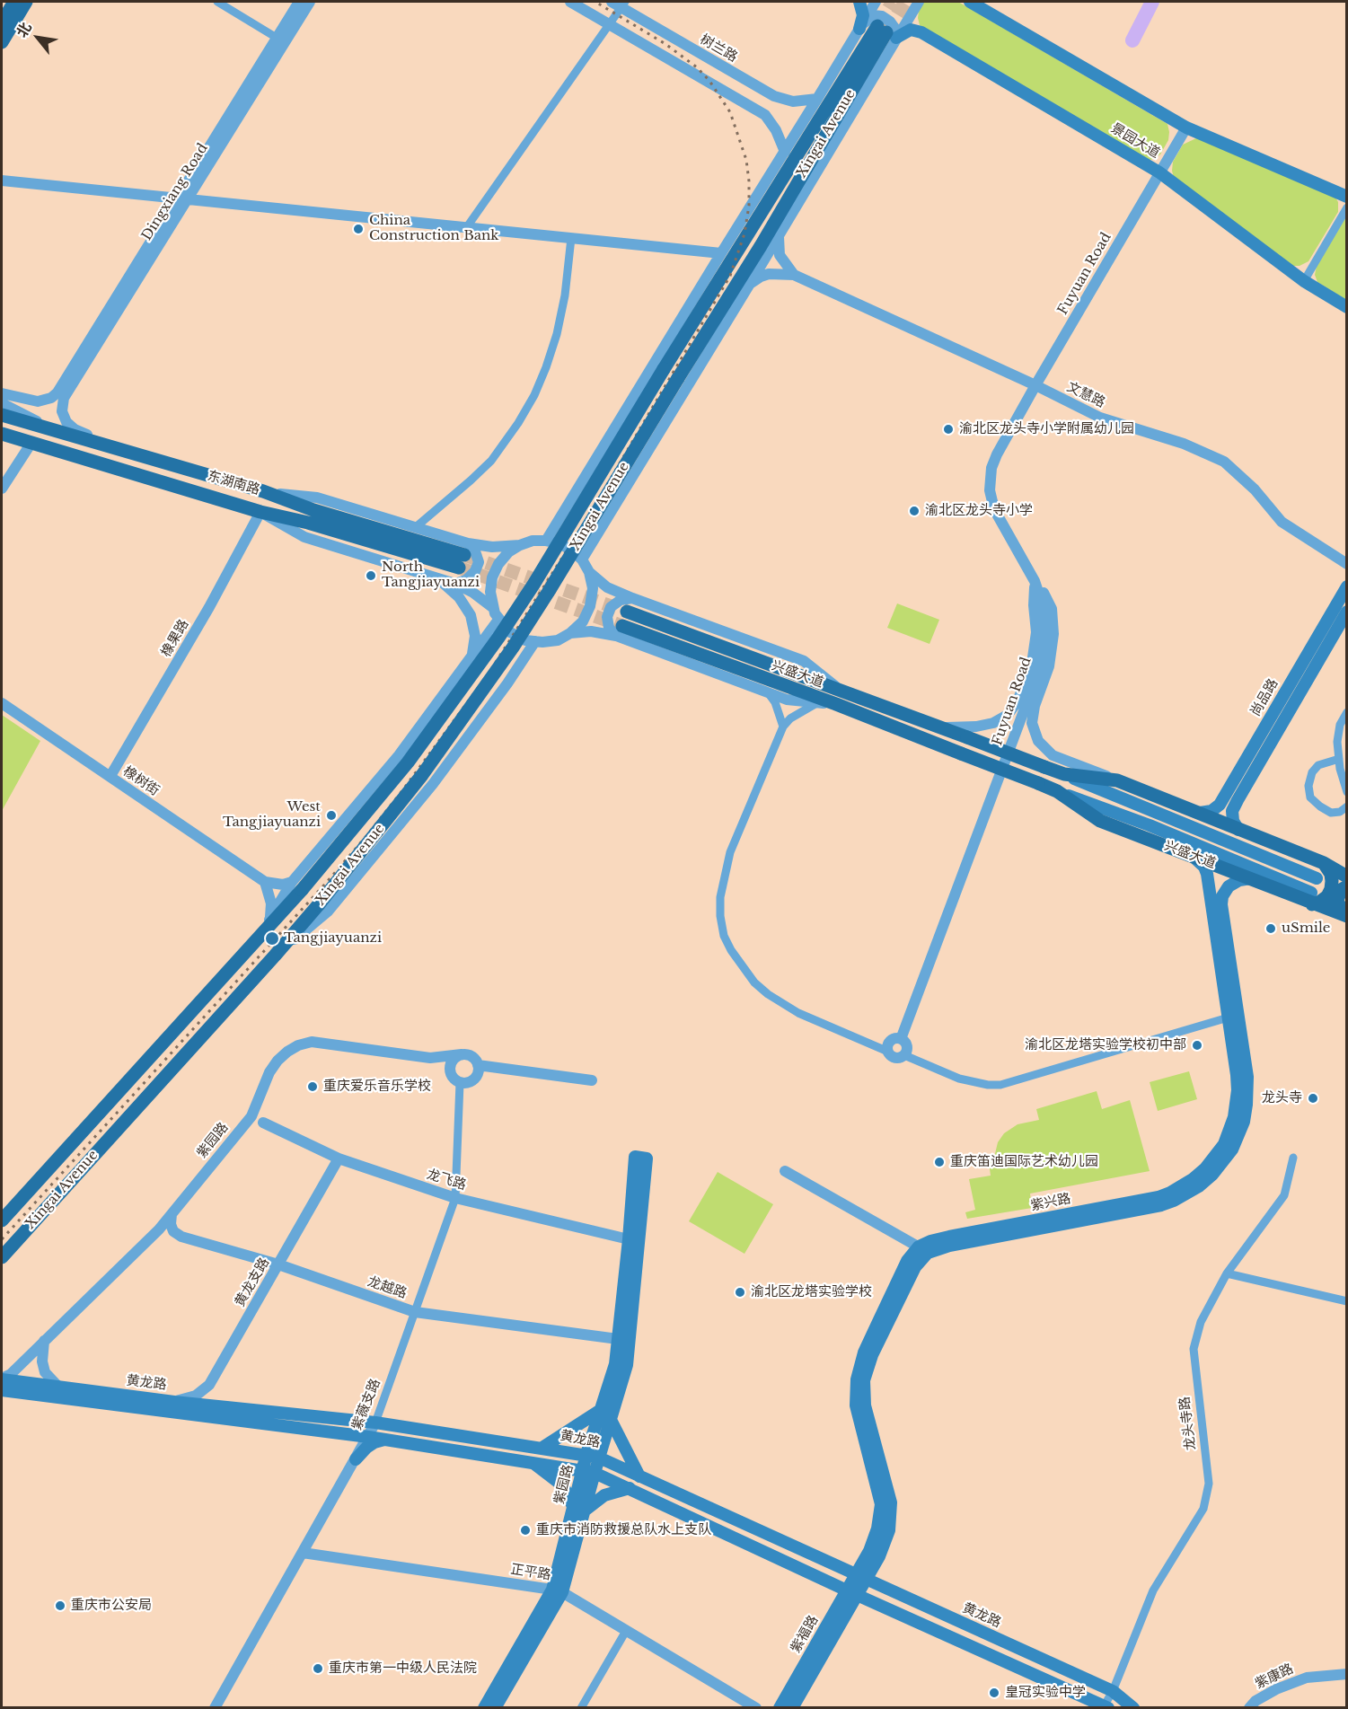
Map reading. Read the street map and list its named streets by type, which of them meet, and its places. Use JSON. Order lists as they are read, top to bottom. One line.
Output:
{"streets":{"main road":["Xingai Avenue","景园大道","东湖南路","兴盛大道","尚品路","紫园路","紫兴路","黄龙路","紫福路"],"street":["树兰路","Dingxiang Road","Fuyuan Road","文慧路","橡果路","橡树街","龙飞路","黄龙支路","龙越路","紫薇支路","龙头寺路","正平路","紫康路"]},"crossings":[["树兰路","Xingai Avenue"],["Xingai Avenue","景园大道"],["景园大道","Fuyuan Road"],["Fuyuan Road","文慧路"],["东湖南路","橡果路"],["橡果路","橡树街"],["兴盛大道","紫兴路"],["紫园路","龙飞路"],["紫园路","龙越路"],["紫园路","黄龙路"],["紫园路","正平路"],["龙飞路","黄龙支路"],["龙飞路","紫薇支路"],["黄龙支路","龙越路"],["黄龙支路","黄龙路"],["龙越路","紫薇支路"],["黄龙路","紫薇支路"],["黄龙路","龙头寺路"],["黄龙路","紫福路"],["紫薇支路","正平路"]],"places":["China Construction Bank","渝北区龙头寺小学附属幼儿园","渝北区龙头寺小学","North Tangjiayuanzi","West Tangjiayuanzi","uSmile","Tangjiayuanzi","渝北区龙塔实验学校初中部","重庆爱乐音乐学校","龙头寺","重庆笛迪国际艺术幼儿园","渝北区龙塔实验学校","重庆市消防救援总队水上支队","重庆市公安局","重庆市第一中级人民法院","皇冠实验中学"],"north":"top left"}
